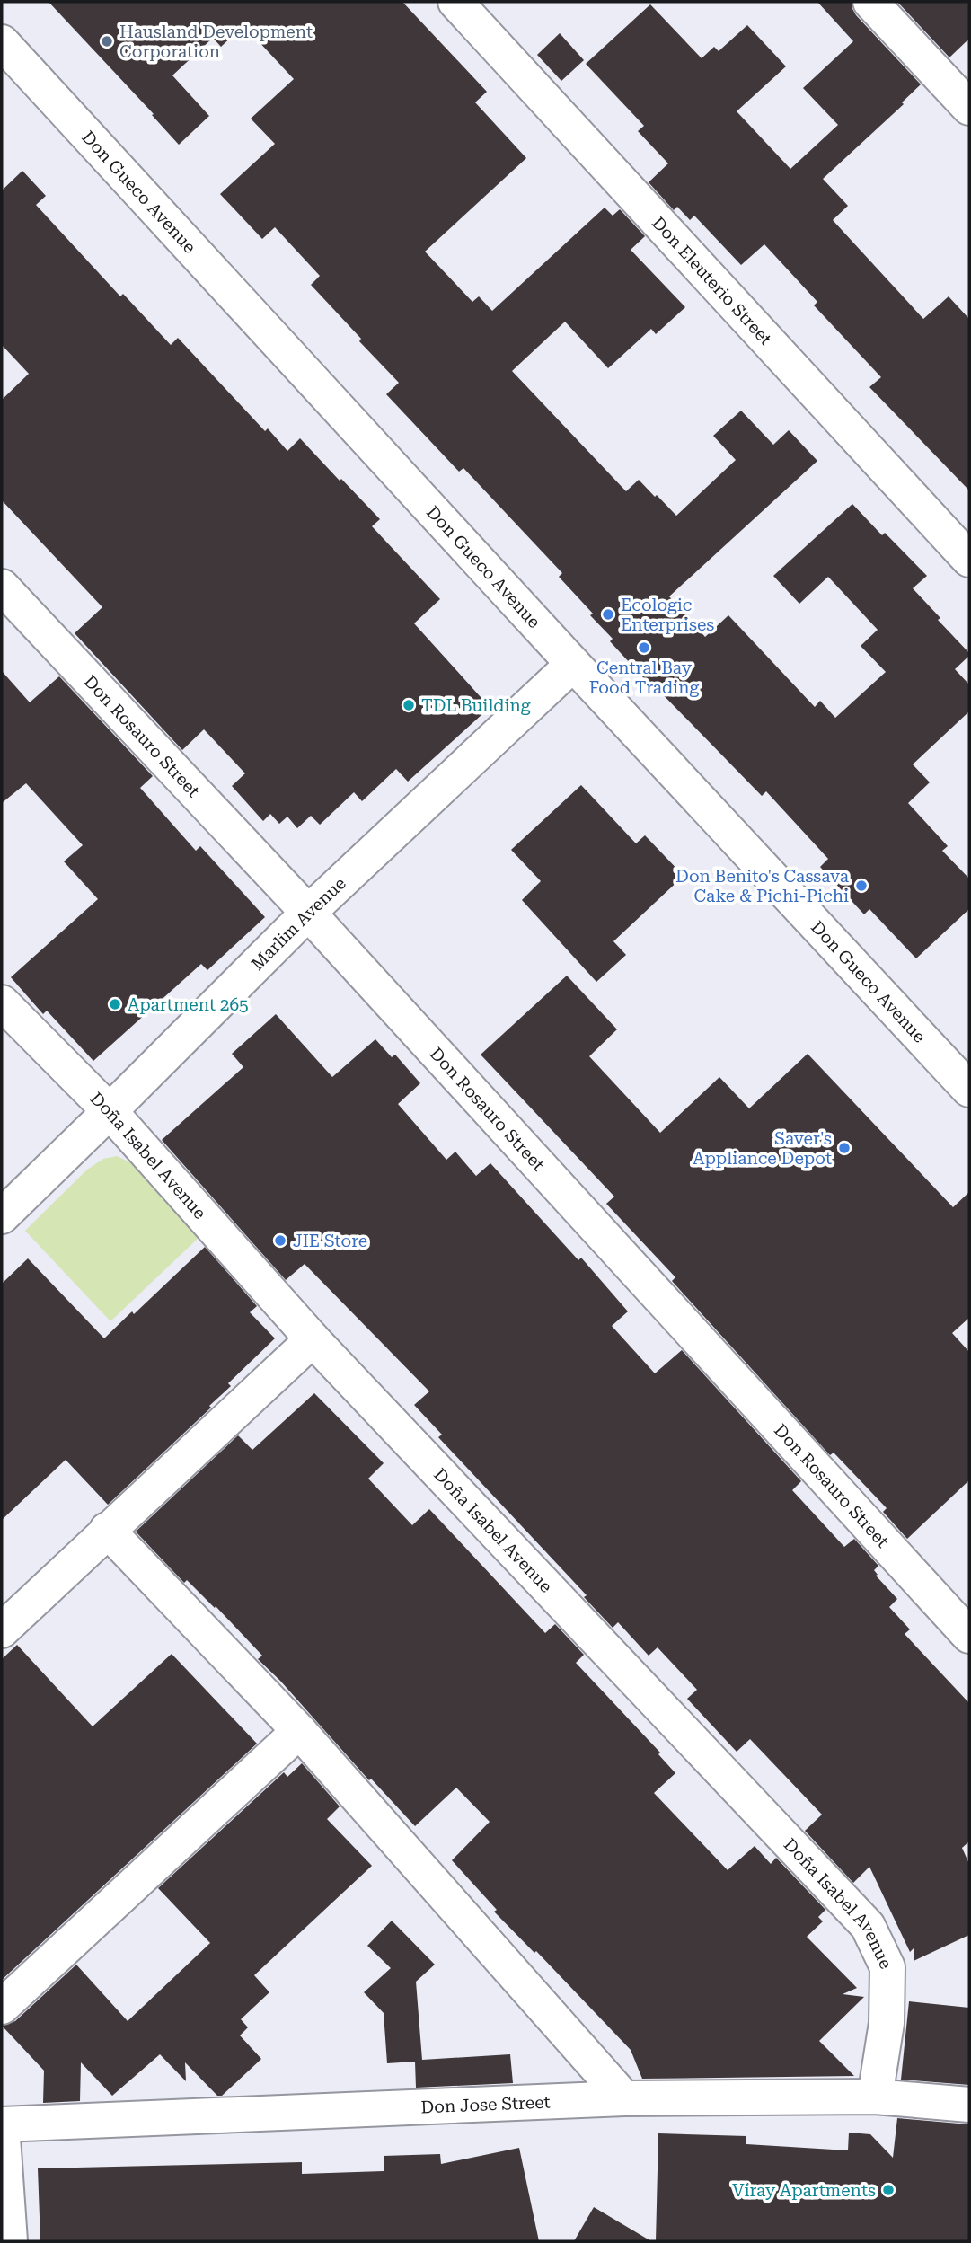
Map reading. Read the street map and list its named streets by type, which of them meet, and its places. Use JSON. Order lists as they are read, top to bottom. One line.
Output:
{"streets":{"street":["Don Gueco Avenue","Don Eleuterio Street","Don Rosauro Street","Marlim Avenue","Doña Isabel Avenue","Don Jose Street"]},"crossings":[["Don Gueco Avenue","Marlim Avenue"],["Don Rosauro Street","Marlim Avenue"],["Marlim Avenue","Doña Isabel Avenue"],["Doña Isabel Avenue","Don Jose Street"]],"places":["Hausland Development Corporation","Ecologic Enterprises","Central Bay Food Trading","TDL Building","Don Benito's Cassava Cake & Pichi-Pichi","Apartment 265","Saver's Appliance Depot","JIE Store","Viray Apartments"]}
